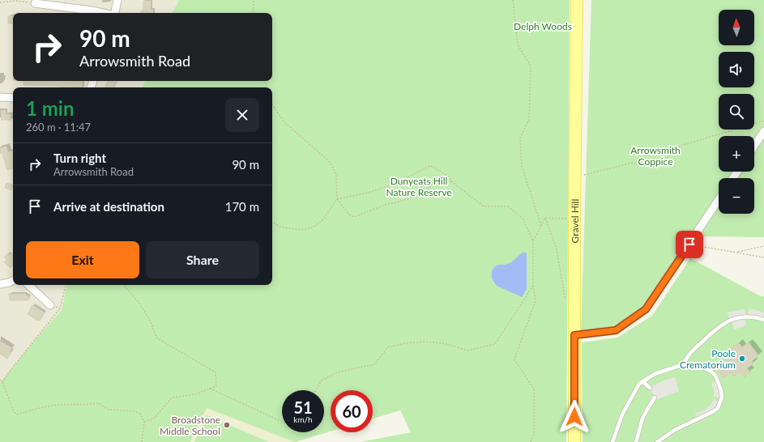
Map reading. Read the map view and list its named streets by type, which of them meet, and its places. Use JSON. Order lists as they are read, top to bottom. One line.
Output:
{"streets":{"main road":["Gravel Hill"]},"parks":["Delph Woods","Arrowsmith Coppice","Dunyeats Hill Nature Reserve"],"places":["Poole Crematorium","Broadstone Middle School"],"north":"top","page":{"map_buttons":["+","−"],"turn":["90 m","Arrowsmith Road"],"heading":["1 min","260 m · 11:47"],"list":[{"name":"Turn right","note":"Arrowsmith Road","value":"90 m"},{"name":"Arrive at destination","value":"170 m"}],"buttons":["Exit","Share"],"speed":"51 km/h","limit":"60"}}
